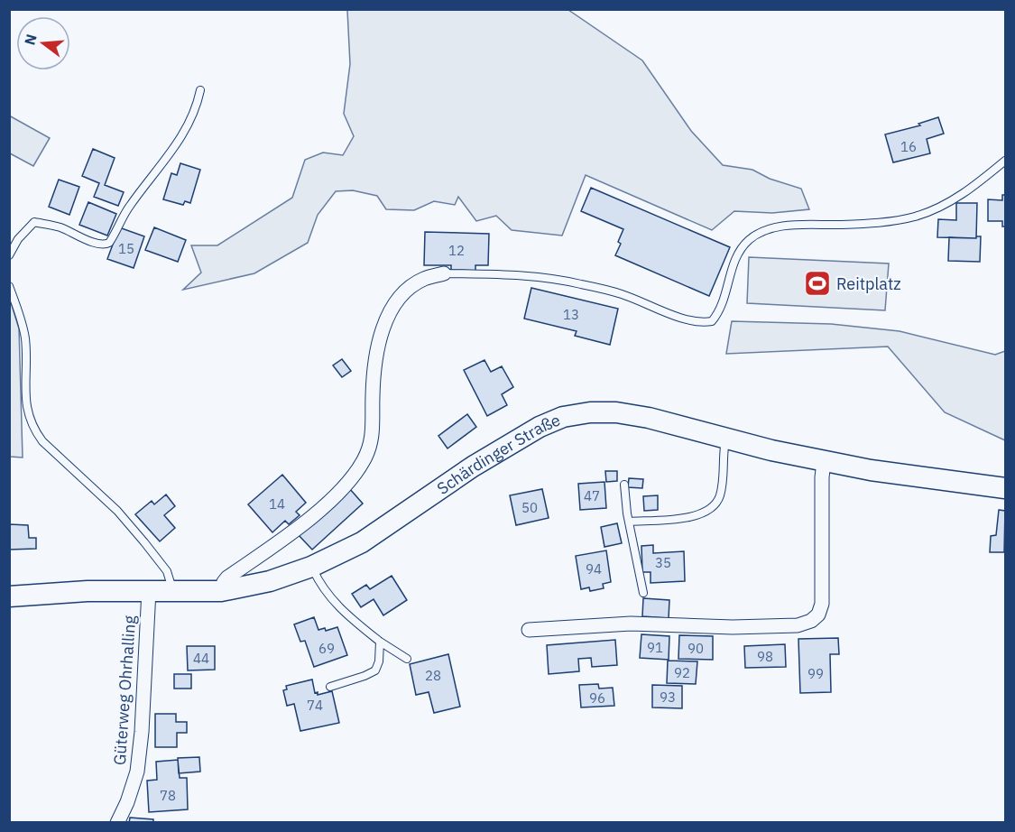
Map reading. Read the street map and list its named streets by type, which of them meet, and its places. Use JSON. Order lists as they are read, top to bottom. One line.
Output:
{"streets":{"main road":["Schärdinger Straße"],"street":["Güterweg Ohrhalling"]},"crossings":[["Schärdinger Straße","Güterweg Ohrhalling"]],"places":{"sports":["Reitplatz"]},"house_numbers":["16","15","12","13","47","14","50","35","94","91","69","90","98","44","92","99","28","93","96","74","78"],"north":"left"}
